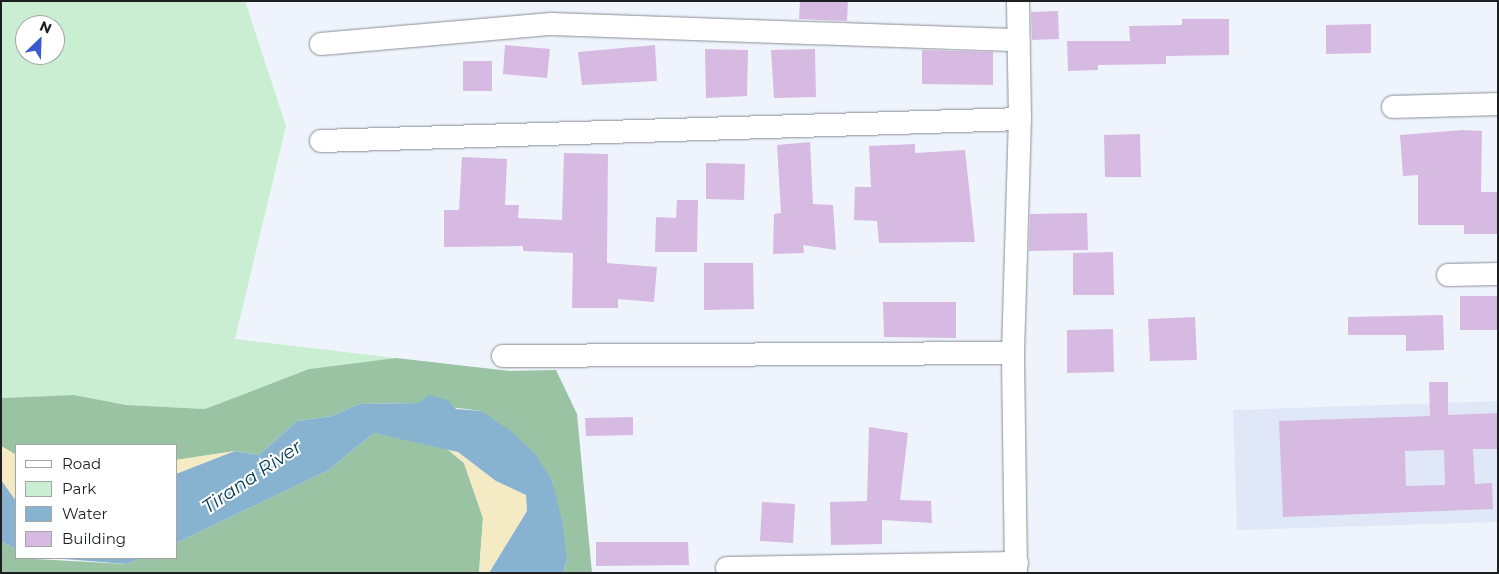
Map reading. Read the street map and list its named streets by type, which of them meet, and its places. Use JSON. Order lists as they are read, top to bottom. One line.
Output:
{"water":["Tirana River"],"legend":["Road","Park","Water","Building"],"north":"top right"}
